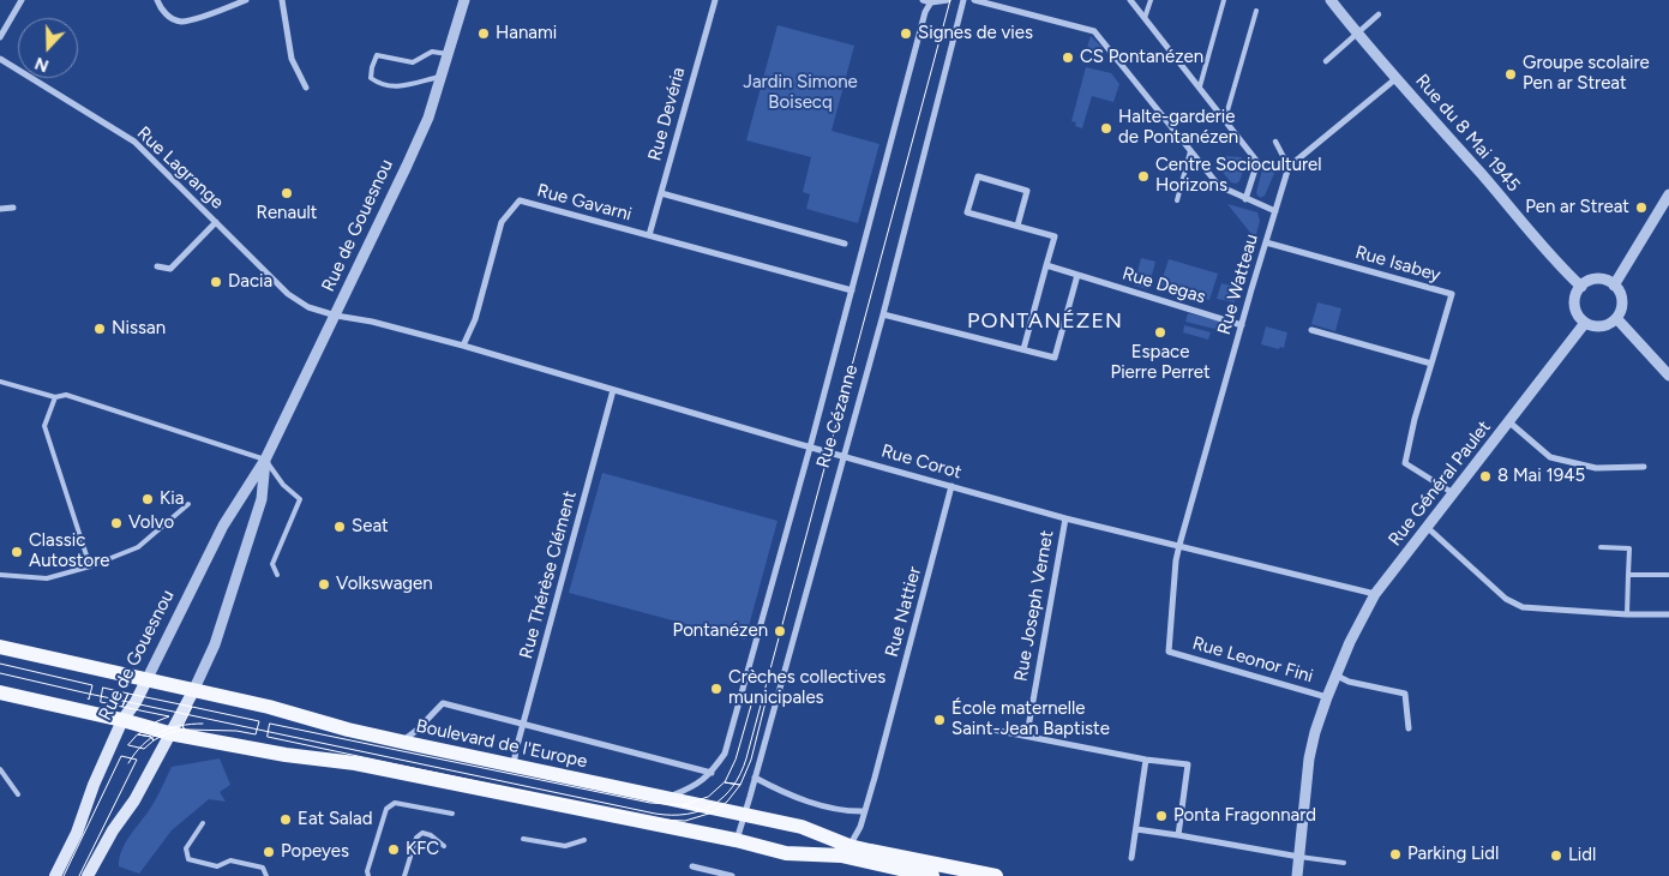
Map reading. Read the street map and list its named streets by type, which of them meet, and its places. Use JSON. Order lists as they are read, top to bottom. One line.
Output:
{"streets":{"main road":["Rue de Gouesnou","Boulevard de l'Europe"],"street":["Rue Devéria","Rue du 8 Mai 1945","Rue Lagrange","Rue Gavarni","Rue Isabey","Rue Watteau","Rue Degas","Rue Cézanne","Rue Corot","Rue Général Paulet","Rue Thérèse Clément","Rue Joseph Vernet","Rue Nattier","Rue Leonor Fini"]},"crossings":[["Rue Devéria","Rue Gavarni"],["Rue du 8 Mai 1945","Rue Général Paulet"],["Rue Lagrange","Rue de Gouesnou"],["Rue Gavarni","Rue Cézanne"],["Rue Gavarni","Rue Corot"],["Rue de Gouesnou","Boulevard de l'Europe"],["Rue Isabey","Rue Watteau"],["Rue Isabey","Rue Général Paulet"],["Rue Watteau","Rue Degas"],["Rue Watteau","Rue Corot"],["Rue Watteau","Rue Leonor Fini"],["Rue Cézanne","Rue Corot"],["Rue Cézanne","Boulevard de l'Europe"],["Rue Corot","Rue Général Paulet"],["Rue Corot","Rue Thérèse Clément"],["Rue Corot","Rue Joseph Vernet"],["Rue Corot","Rue Nattier"],["Rue Corot","Rue Leonor Fini"],["Rue Général Paulet","Rue Leonor Fini"],["Rue Thérèse Clément","Boulevard de l'Europe"],["Rue Nattier","Boulevard de l'Europe"]],"districts":["PONTANÉZEN"],"parks":["Jardin Simone Boisecq"],"places":["Hanami","Signes de vies","CS Pontanézen","Groupe scolaire Pen ar Streat","Halte-garderie de Pontanézen","Centre Socioculturel Horizons","Renault","Pen ar Streat","Dacia","Nissan","Espace Pierre Perret","8 Mai 1945","Kia","Volvo","Seat","Classic Autostore","Volkswagen","Pontanézen","Crèches collectives municipales","École maternelle Saint-Jean Baptiste","Ponta Fragonnard","Eat Salad","KFC","Popeyes","Parking Lidl","Lidl"],"north":"bottom"}
